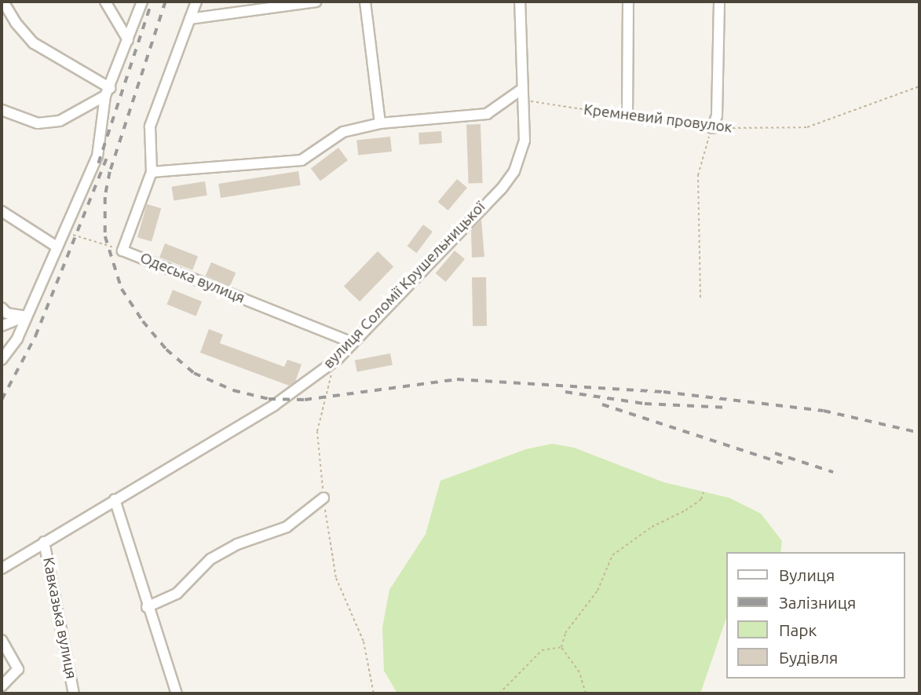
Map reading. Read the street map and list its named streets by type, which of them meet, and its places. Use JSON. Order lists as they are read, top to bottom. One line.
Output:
{"streets":{"street":["Одеська вулиця","вулиця Соломії Крушельницької","Кавказька вулиця"],"path":["Кремневий провулок"]},"crossings":[["Кремневий провулок","вулиця Соломії Крушельницької"],["Одеська вулиця","вулиця Соломії Крушельницької"],["вулиця Соломії Крушельницької","Кавказька вулиця"]],"legend":["Вулиця","Залізниця","Парк","Будівля"]}
